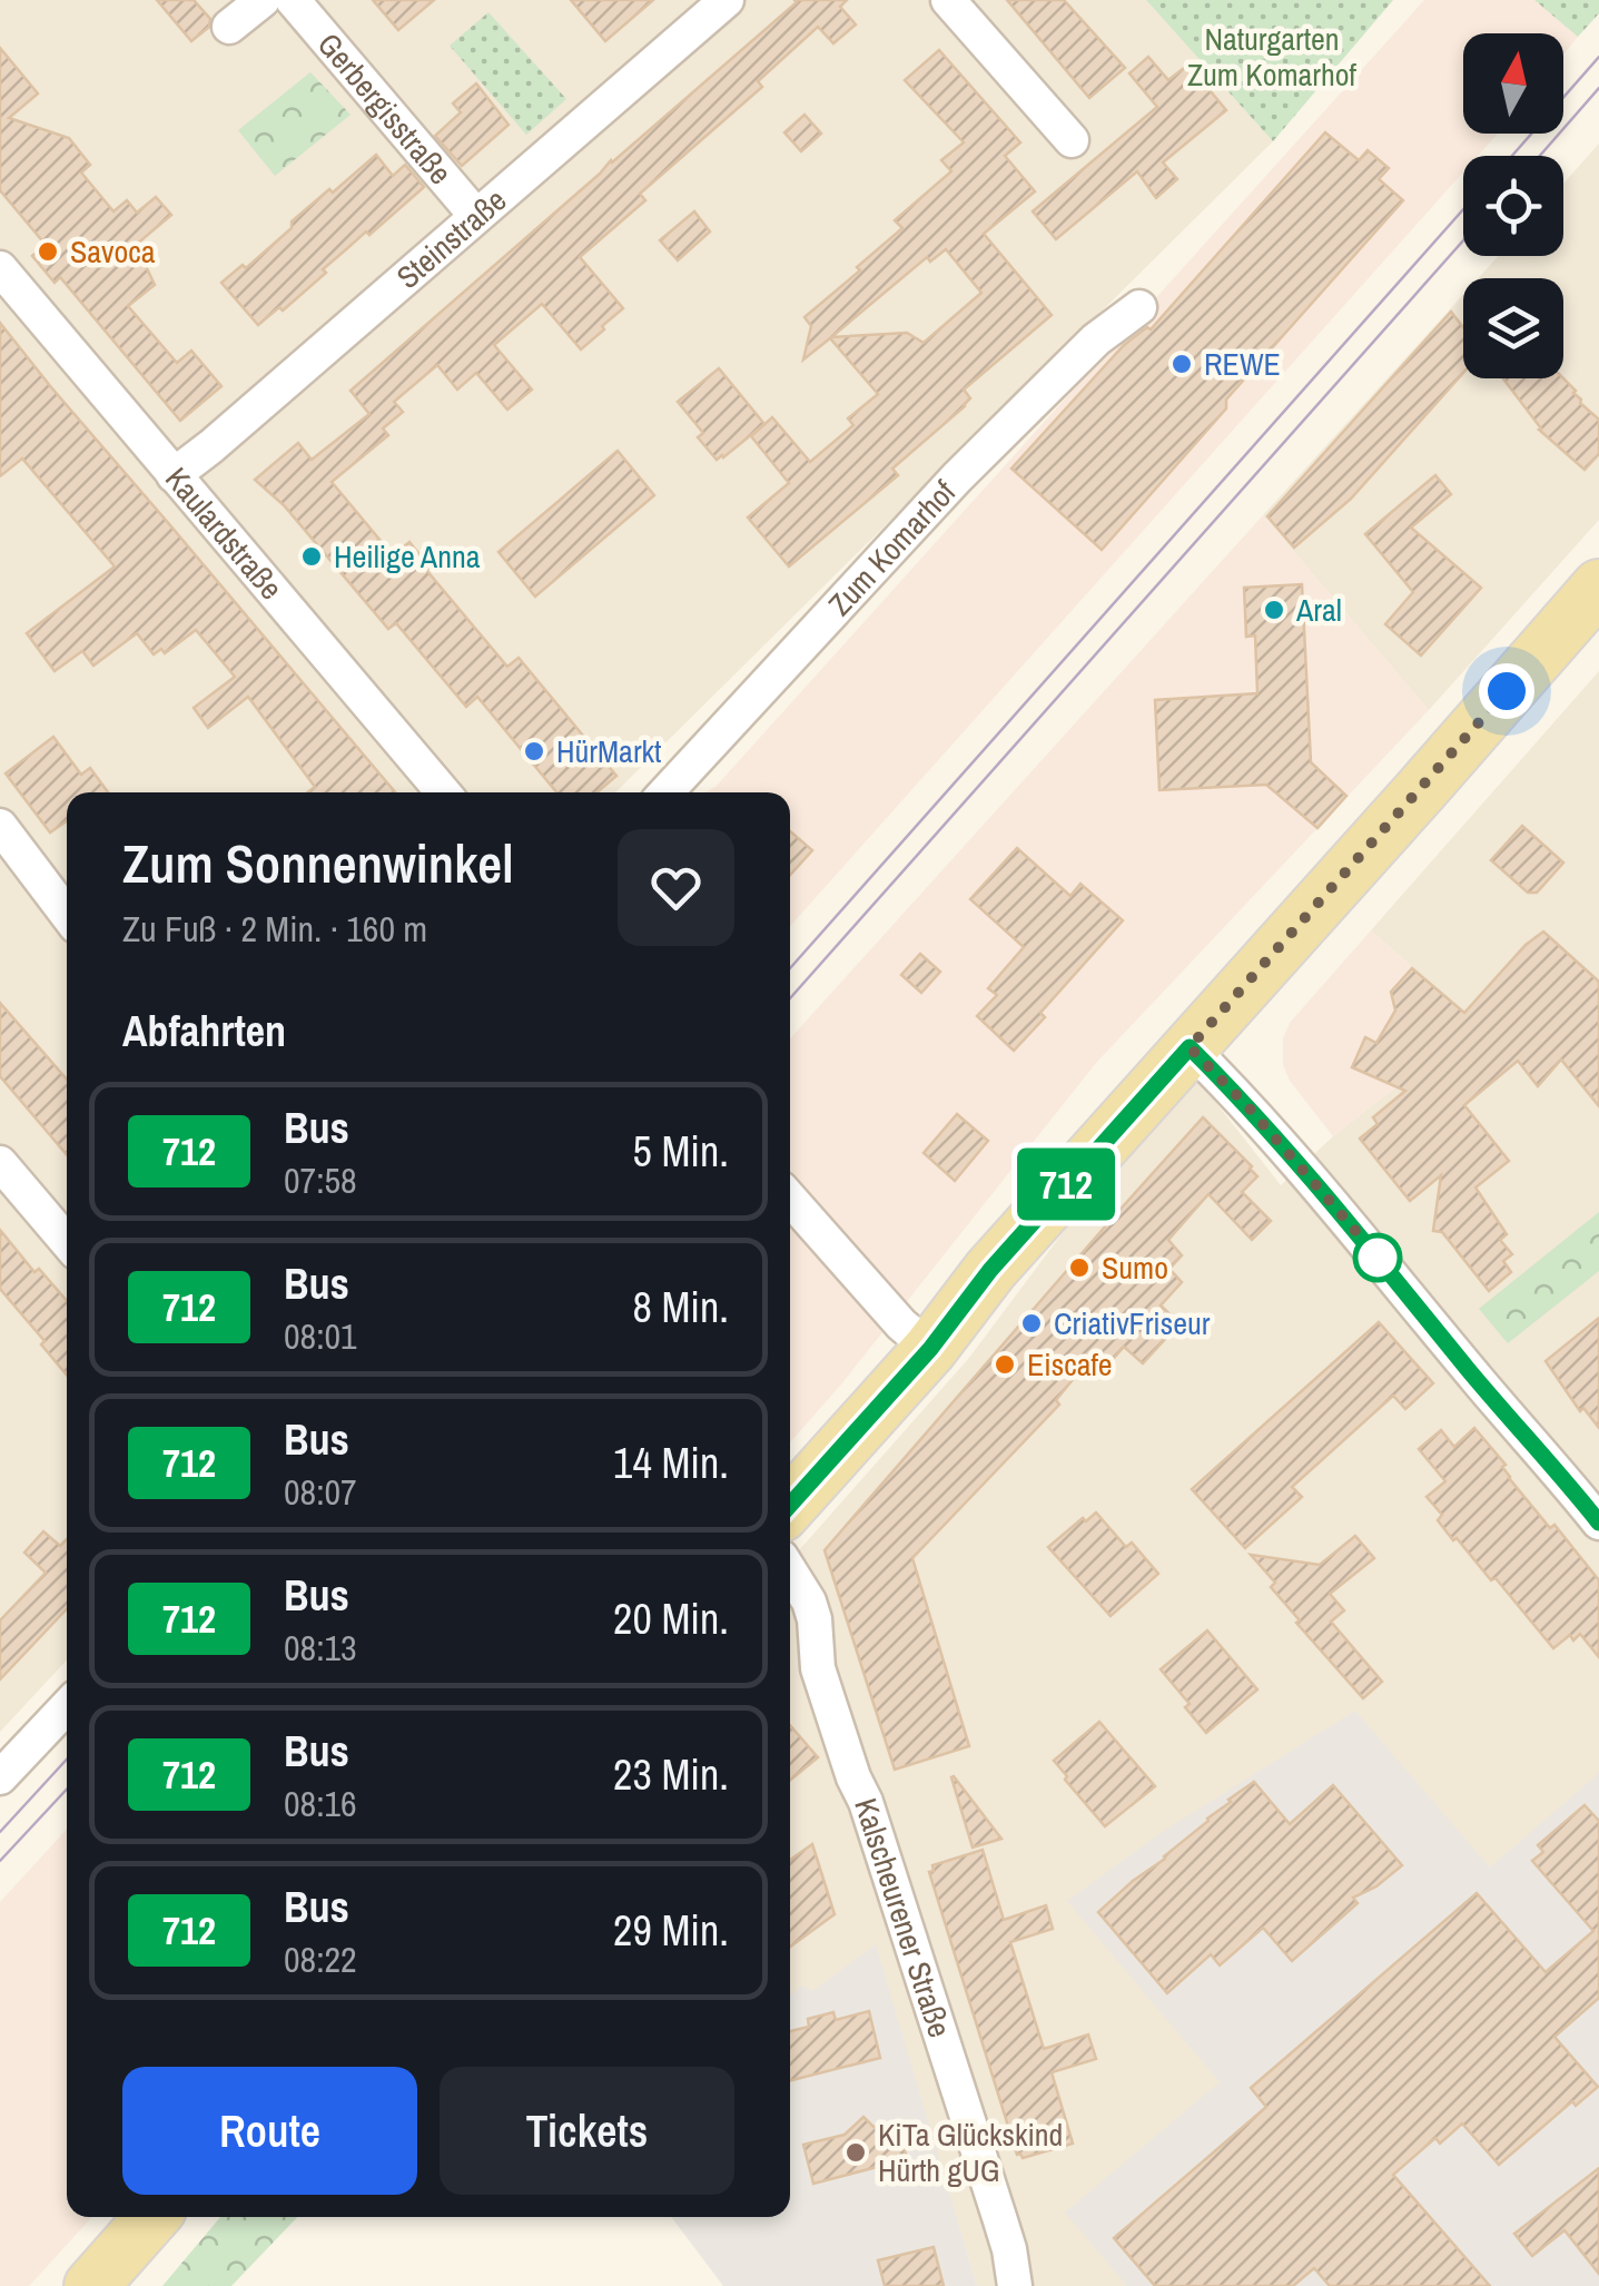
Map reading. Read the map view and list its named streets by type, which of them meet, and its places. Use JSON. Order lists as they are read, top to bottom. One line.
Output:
{"streets":{"street":["Gerbergisstraße","Steinstraße","Kaulardstraße","Zum Komarhof","Kalscheurener Straße"]},"crossings":[["Gerbergisstraße","Steinstraße"],["Steinstraße","Kaulardstraße"]],"parks":["Naturgarten Zum Komarhof"],"places":["Savoca","REWE","Heilige Anna","Aral","HürMarkt","Sumo","CriativFriseur","Eiscafe","KiTa Glückskind Hürth gUG"],"lines":["bus line 712"],"north":"top","page":{"on_map":"712","heading":[["Zum Sonnenwinkel","Zu Fuß · 2 Min. · 160 m"],"Abfahrten"],"list":[{"mark":"712","name":"Bus","note":"07:58","value":"5 Min."},{"mark":"712","name":"Bus","note":"08:01","value":"8 Min."},{"mark":"712","name":"Bus","note":"08:07","value":"14 Min."},{"mark":"712","name":"Bus","note":"08:13","value":"20 Min."},{"mark":"712","name":"Bus","note":"08:16","value":"23 Min."},{"mark":"712","name":"Bus","note":"08:22","value":"29 Min."}],"buttons":["Route","Tickets"]}}
